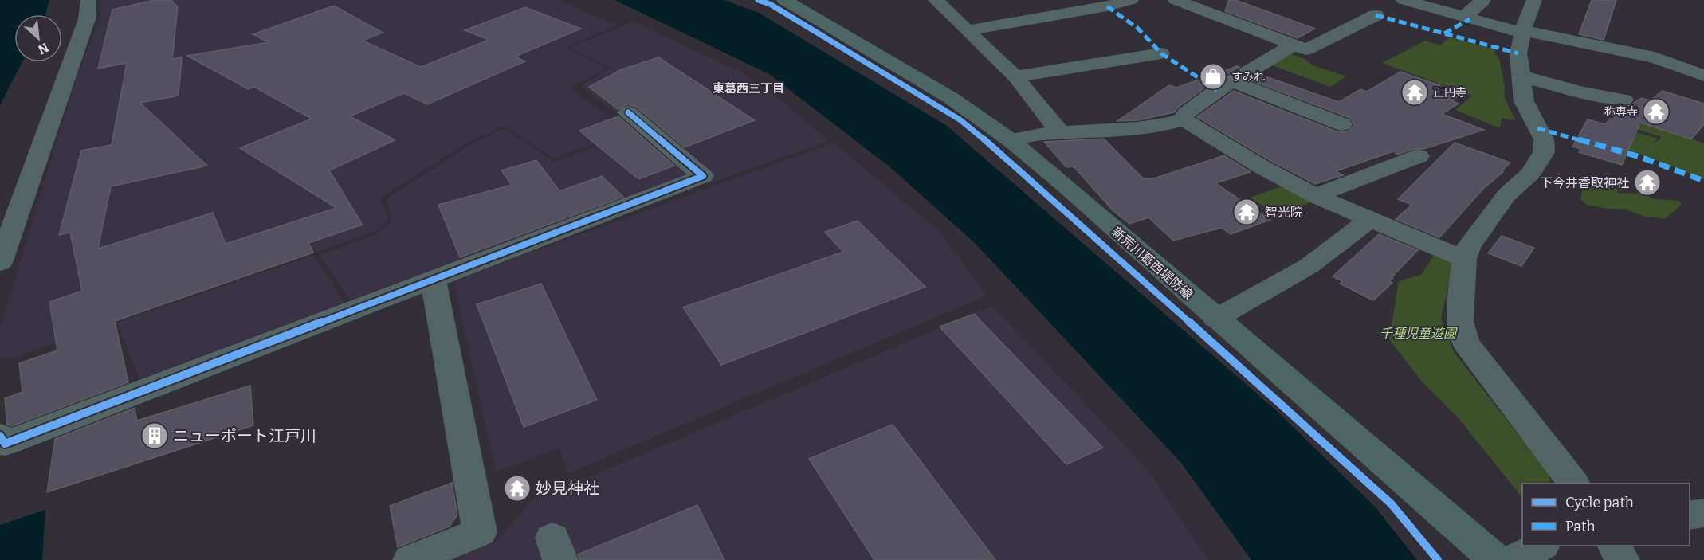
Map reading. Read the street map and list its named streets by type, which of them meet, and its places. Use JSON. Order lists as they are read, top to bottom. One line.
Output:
{"streets":{"main road":["新荒川葛西堤防線"]},"districts":["東葛西三丁目"],"parks":["千種児童遊園"],"places":{"shop":["すみれ"],"temple":["正円寺","称専寺","下今井香取神社","智光院","妙見神社"],"building":["ニューポート江戸川"]},"legend":["Cycle path","Path"],"north":"bottom right"}
